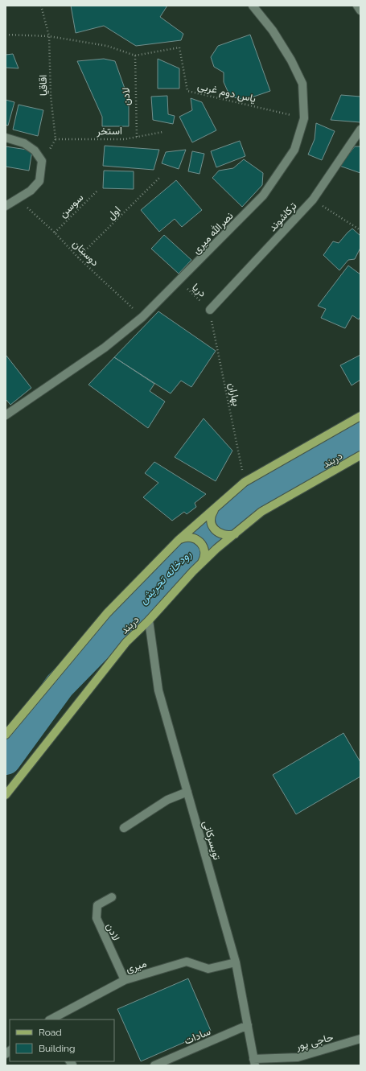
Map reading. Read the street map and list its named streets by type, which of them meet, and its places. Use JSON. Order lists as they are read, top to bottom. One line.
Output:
{"streets":{"main road":["دربند"],"street":["لادن","ترکاشوند","نصرالله میری","تویسرکانی","میری","سادات","حاجی پور"],"path":["اقاقیا","یاس دوم غربی","استخر","سوسن","اول","دوستان","دریا","بهاران"]},"crossings":[["اقاقیا","یاس دوم غربی"],["اقاقیا","استخر"],["یاس دوم غربی","لادن"],["یاس دوم غربی","نصرالله میری"],["لادن","استخر"],["لادن","میری"],["سوسن","دوستان"],["اول","دوستان"],["ترکاشوند","دریا"],["ترکاشوند","بهاران"],["نصرالله میری","دوستان"],["نصرالله میری","دریا"],["دریا","بهاران"],["دربند","تویسرکانی"],["تویسرکانی","میری"],["تویسرکانی","سادات"],["تویسرکانی","حاجی پور"]],"water":["رودخانه تجریش"],"legend":["Road","Building"]}
